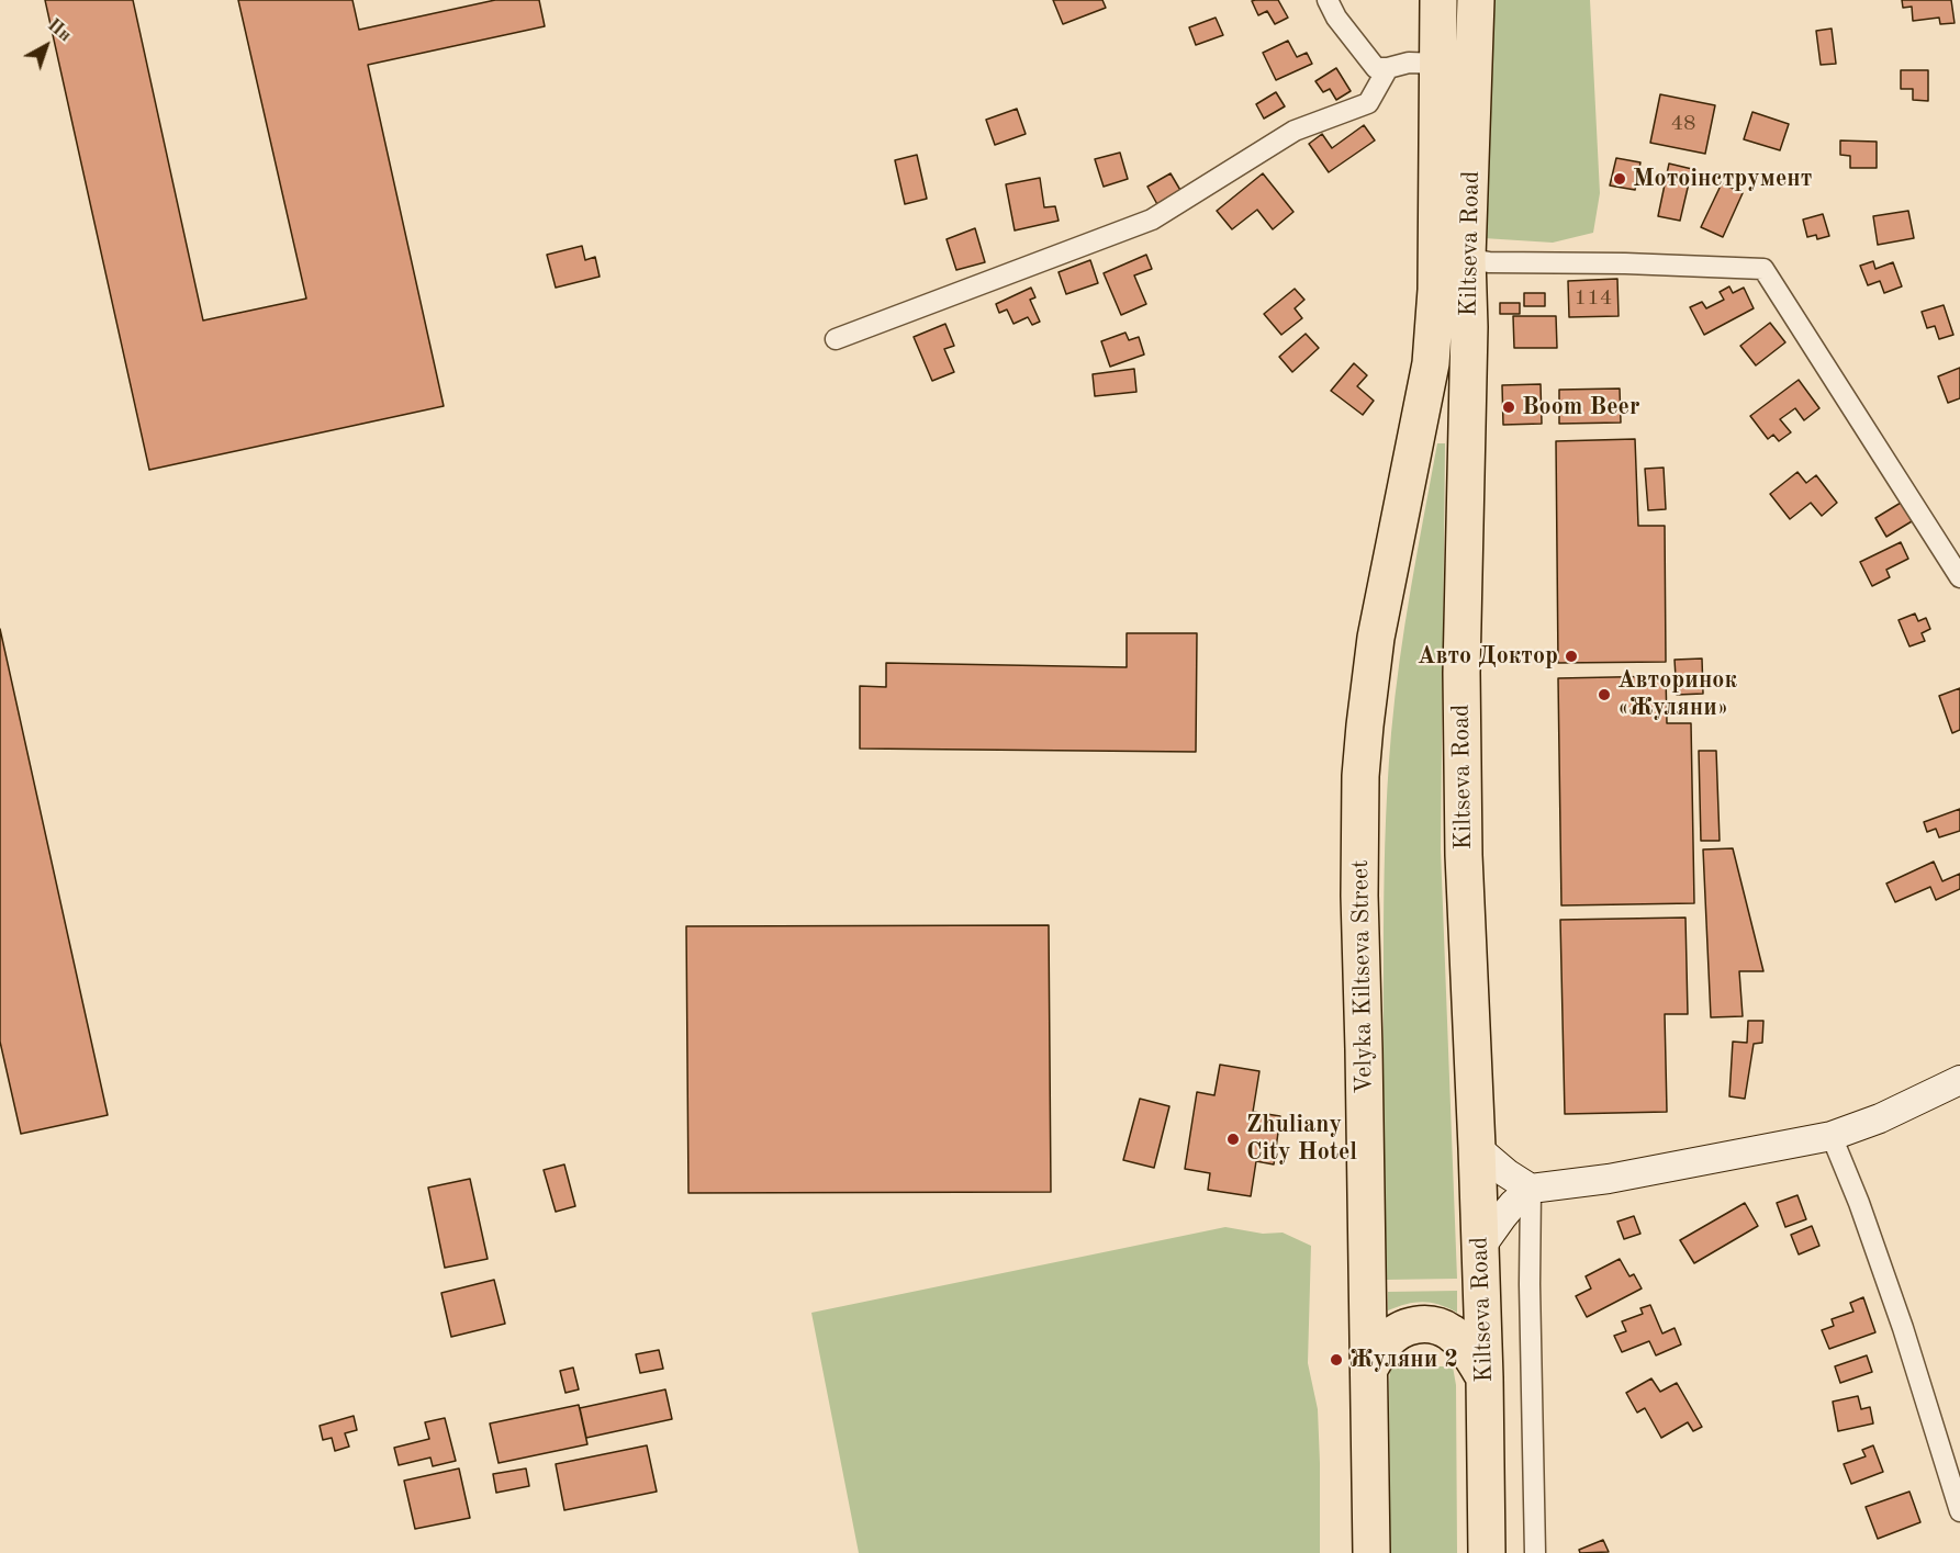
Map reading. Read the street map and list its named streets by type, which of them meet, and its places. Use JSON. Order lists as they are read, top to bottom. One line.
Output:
{"streets":{"highway":["Kiltseva Road","Velyka Kiltseva Street"]},"crossings":[["Kiltseva Road","Velyka Kiltseva Street"]],"places":["Мотоінструмент","Boom Beer","Авто Доктор","Авторинок «Жуляни»","Zhuliany City Hotel","Жуляни 2"],"house_numbers":["48","114"],"north":"top right"}
